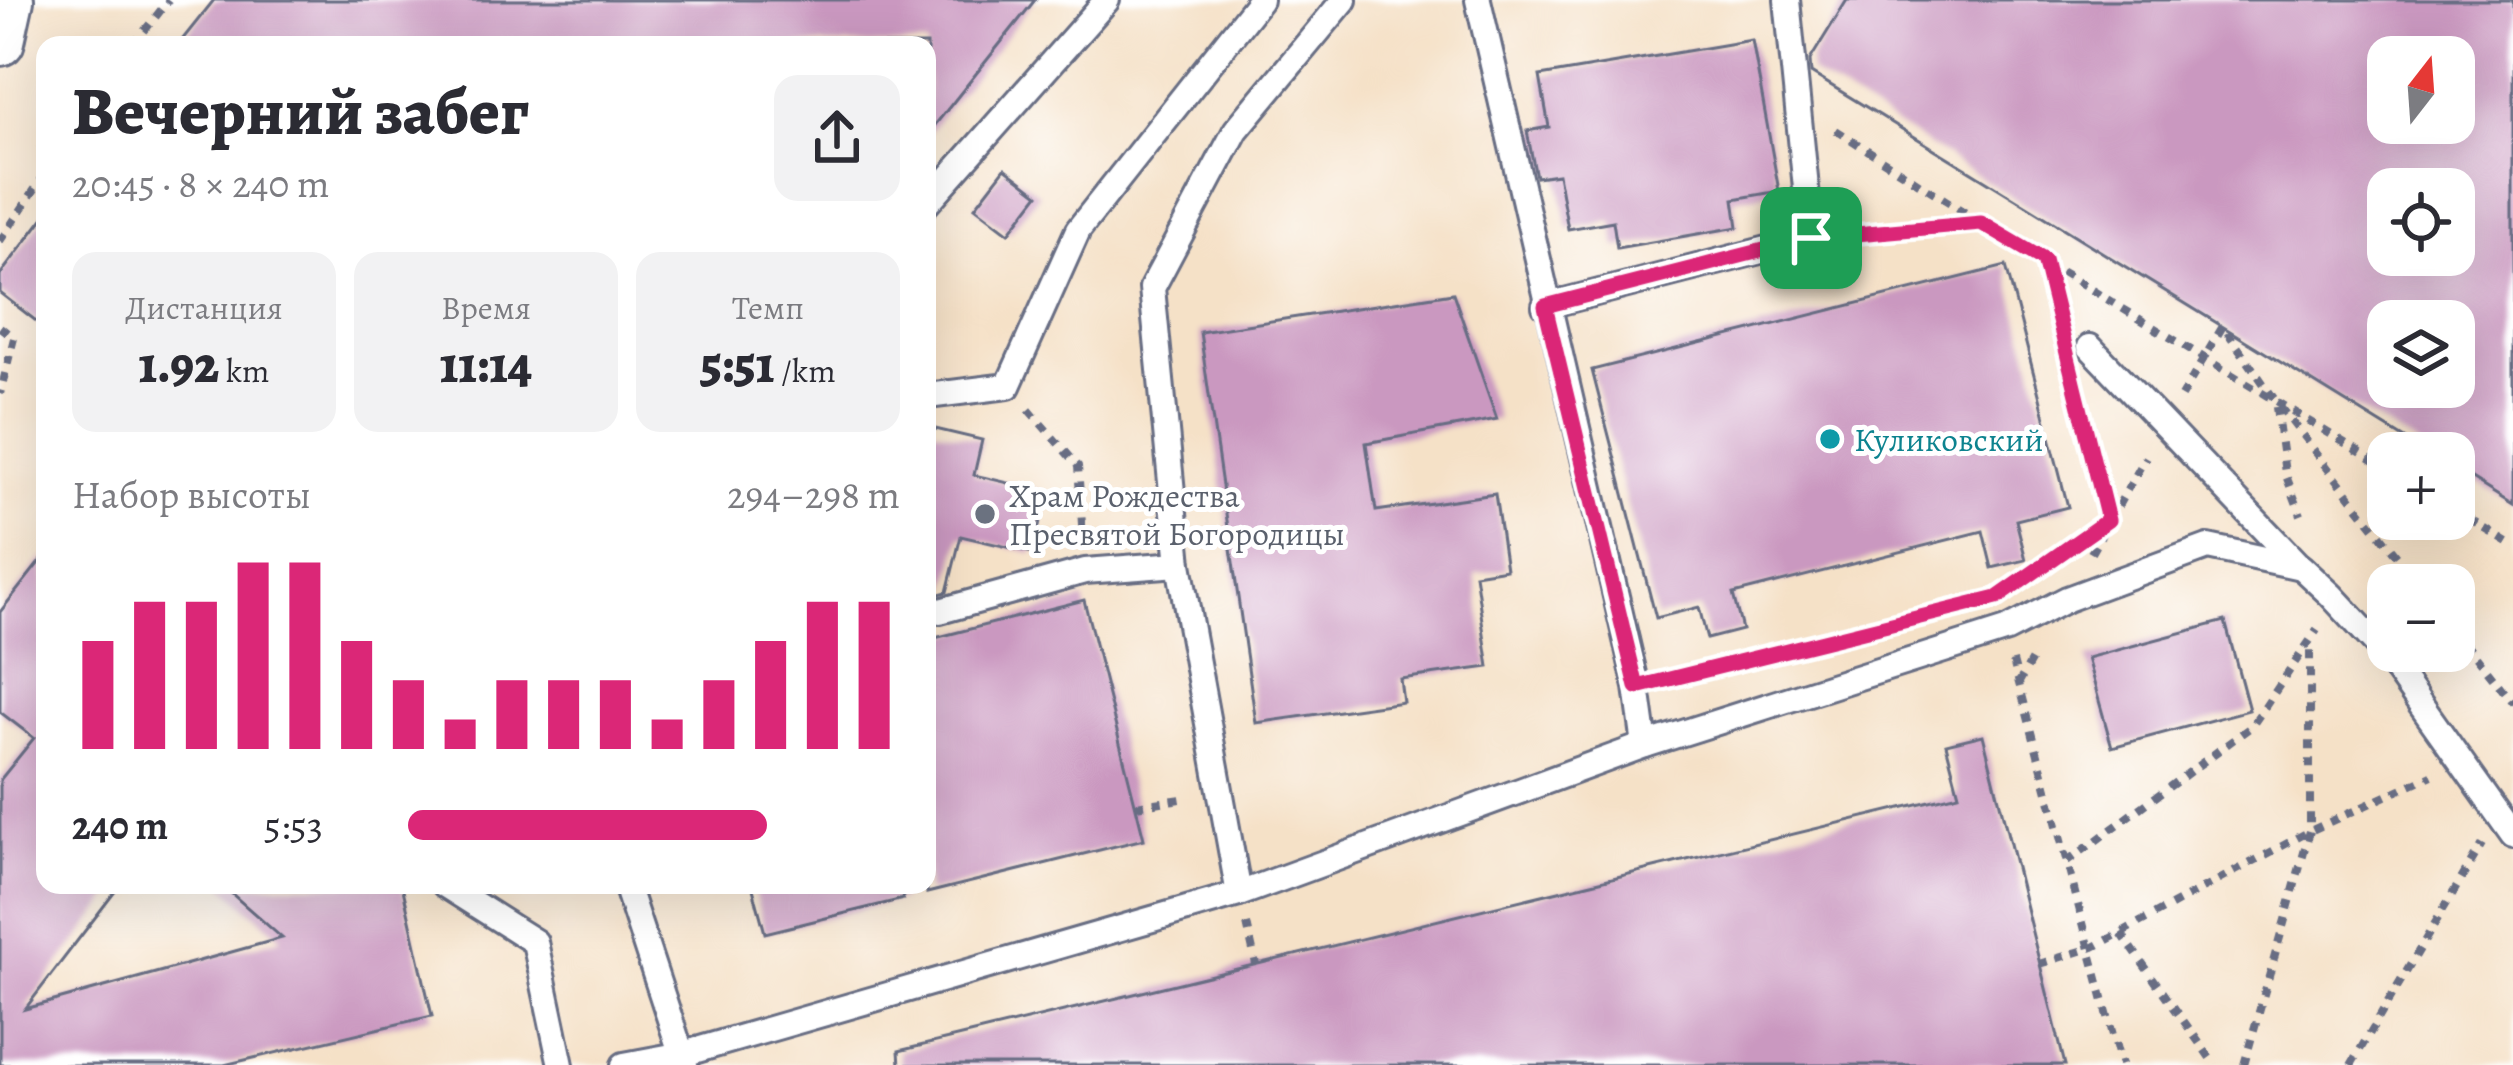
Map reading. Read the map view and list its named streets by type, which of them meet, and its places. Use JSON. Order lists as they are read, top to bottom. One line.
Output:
{"places":["Куликовский","Храм Рождества Пресвятой Богородицы"],"north":"top","page":{"map_buttons":["+","−"],"heading":["Вечерний забег","20:45 · 8 × 240 m"],"stats":[["Дистанция","1.92 km"],["Время","11:14"],["Темп","5:51 /km"]],"chart":["Набор высоты","294–298 m"],"list":[{"name":"240 m","note":"5:53"}]}}
